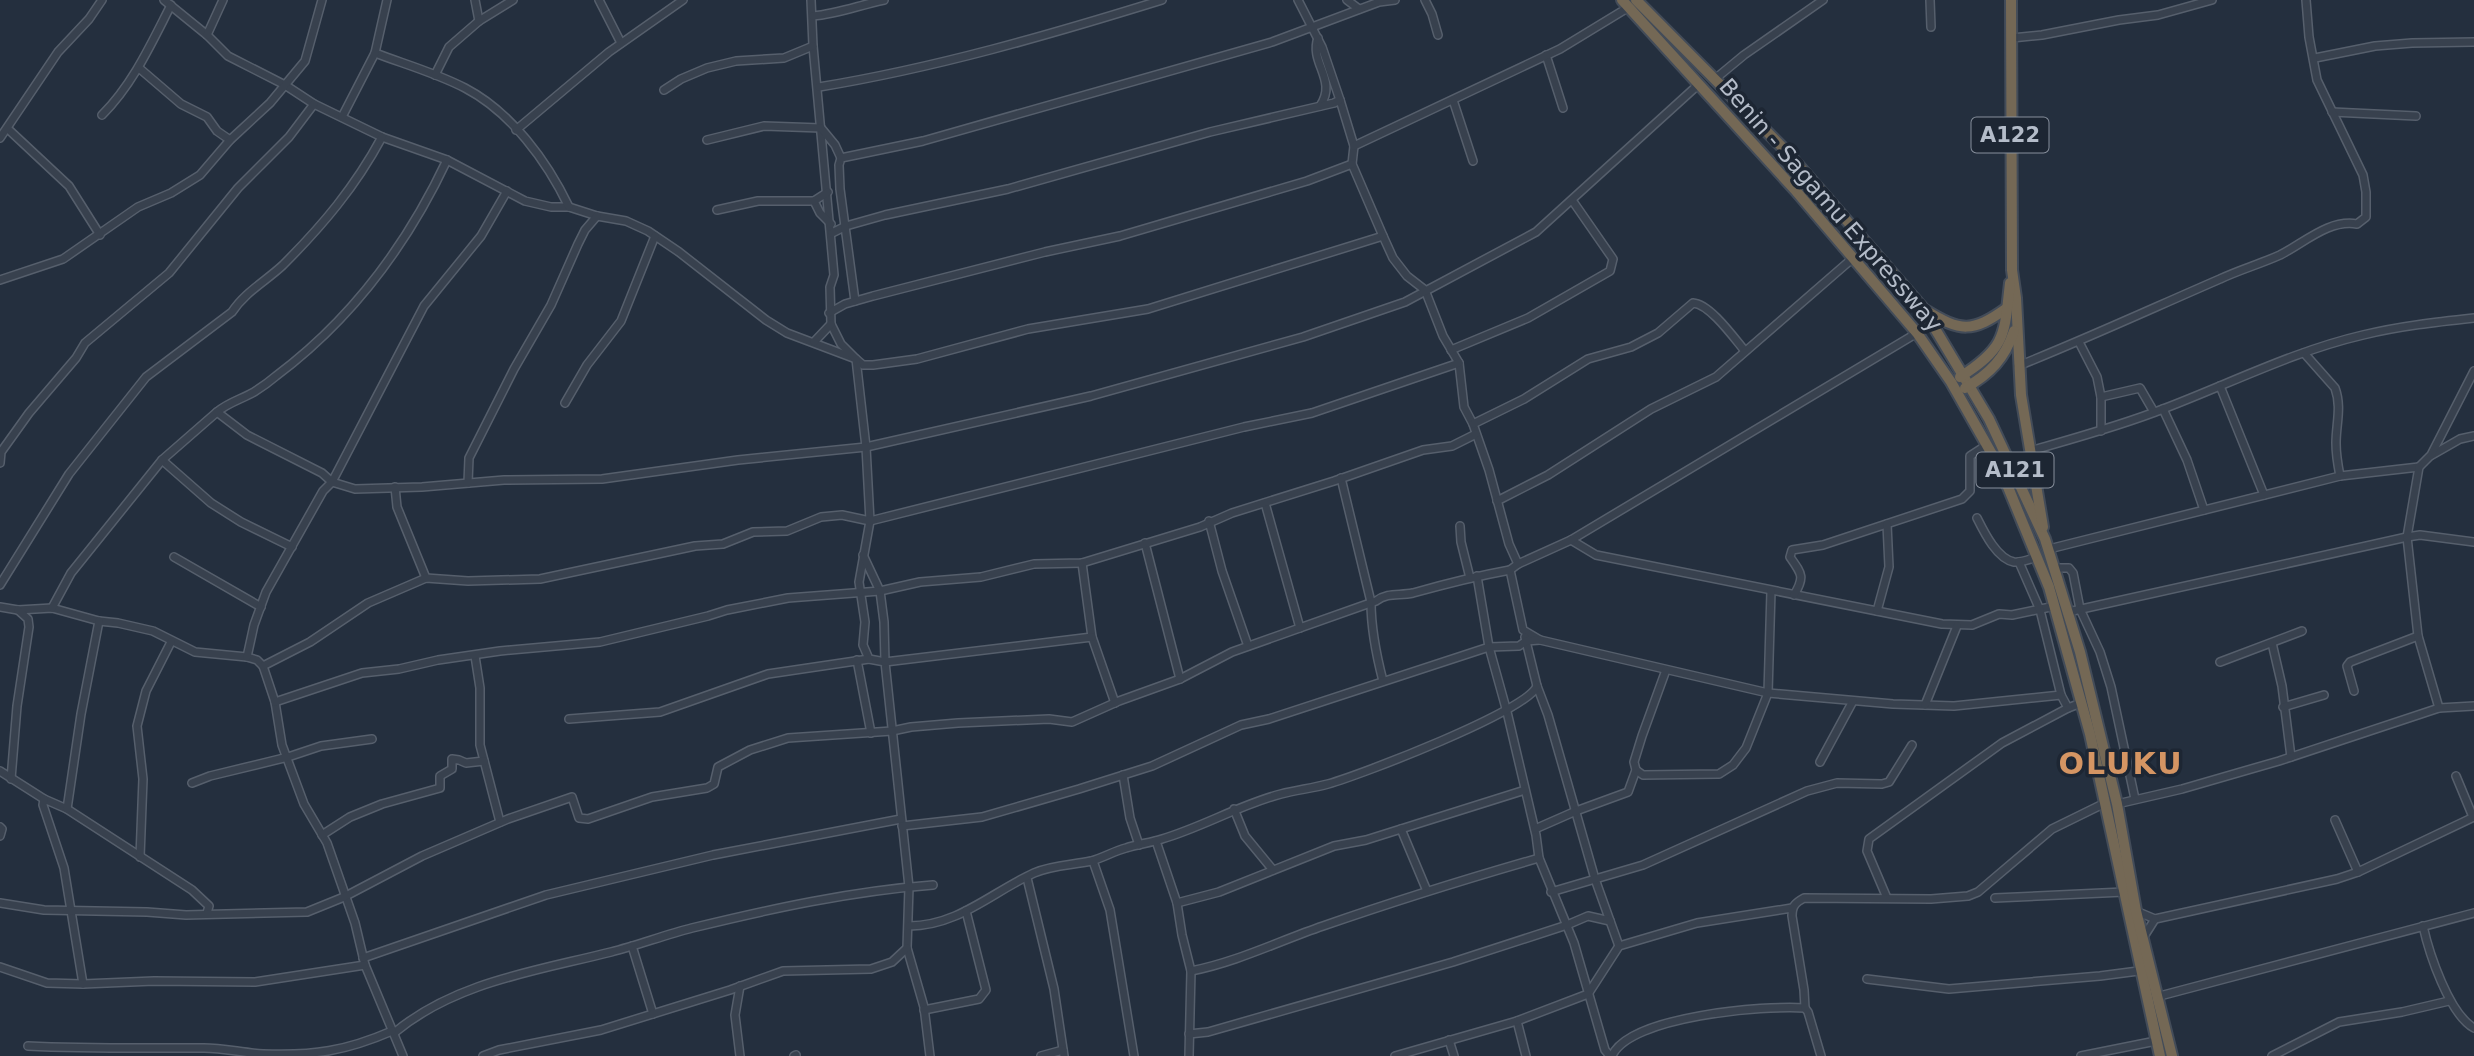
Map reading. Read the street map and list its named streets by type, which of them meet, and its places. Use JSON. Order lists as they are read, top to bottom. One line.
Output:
{"streets":{"highway":["A122","Benin - Sagamu Expressway","A121"]},"crossings":[["A122","Benin - Sagamu Expressway"],["A122","A121"],["Benin - Sagamu Expressway","A121"]],"districts":["OLUKU"]}
